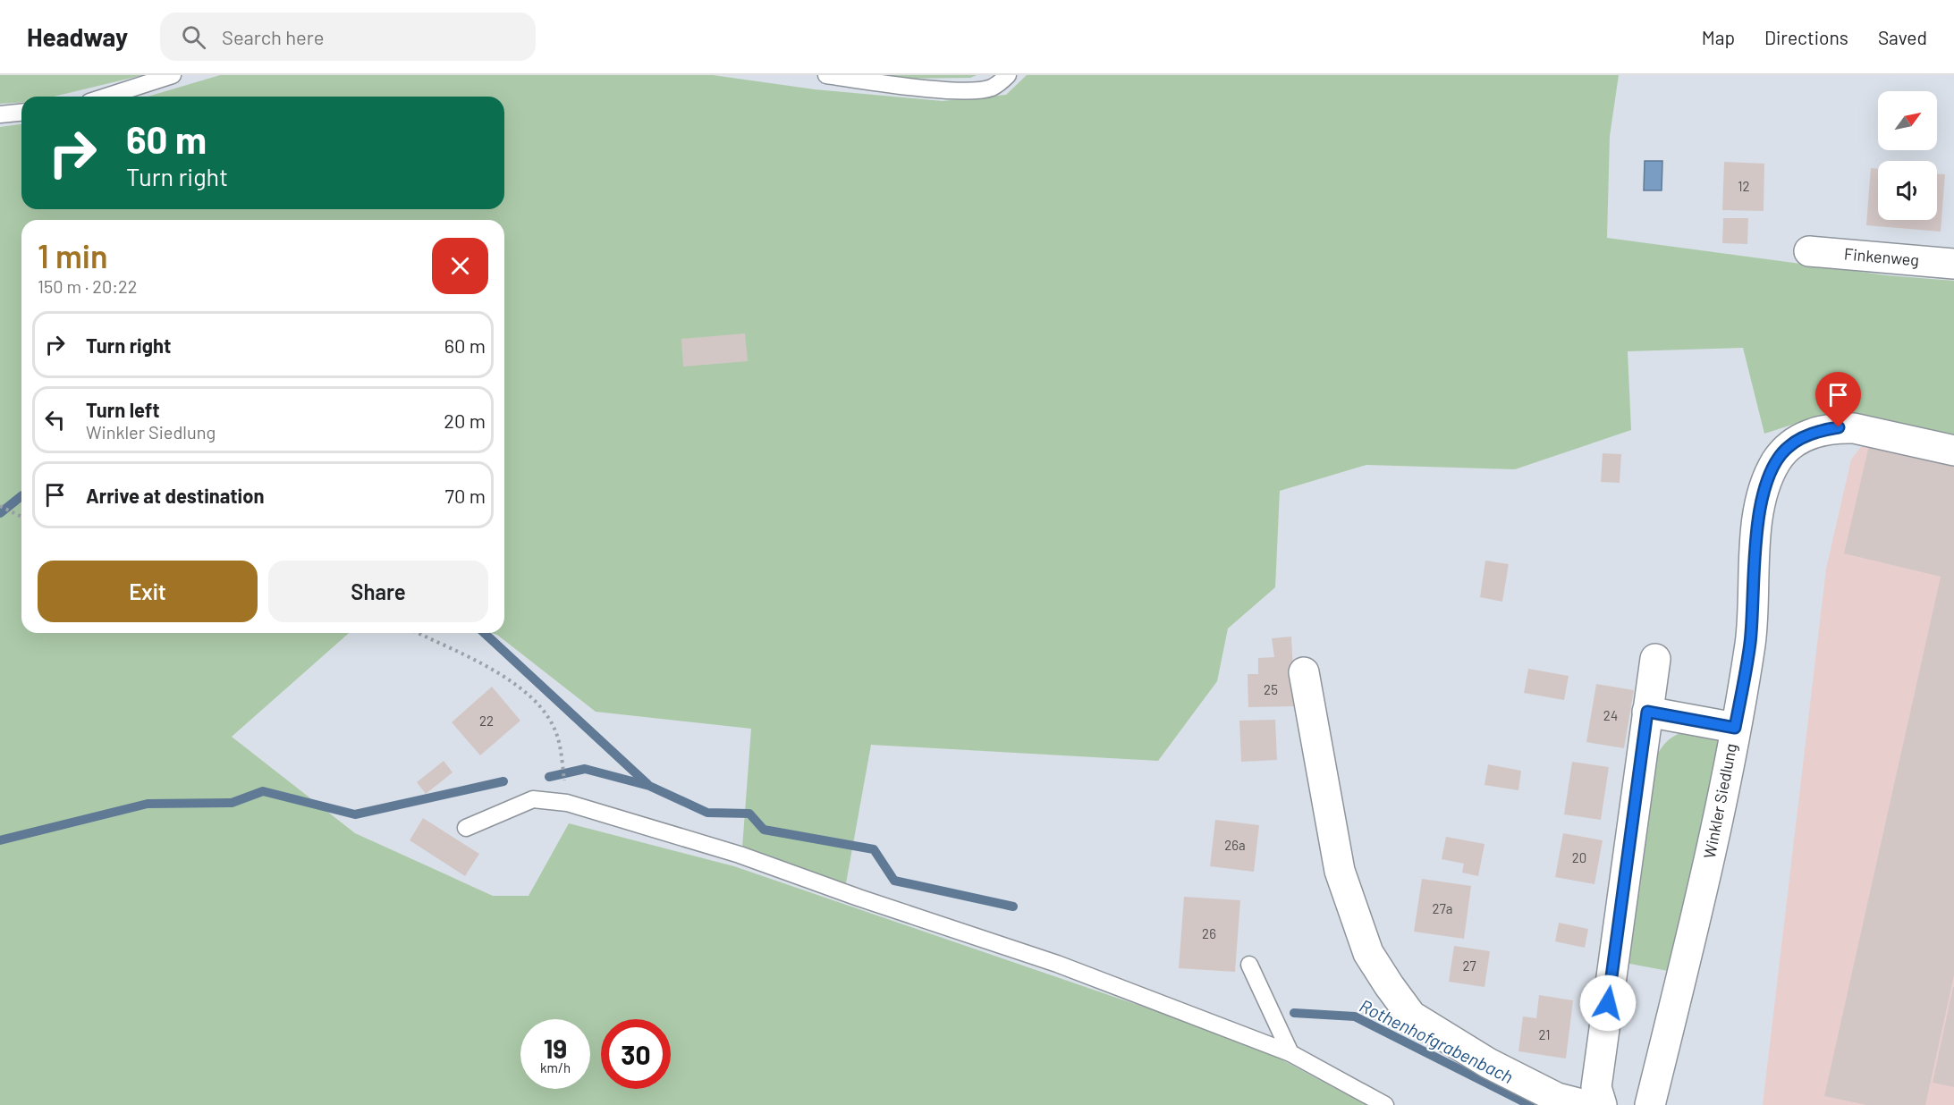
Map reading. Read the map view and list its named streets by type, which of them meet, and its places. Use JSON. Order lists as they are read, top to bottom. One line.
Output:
{"streets":{"street":["Finkenweg","Winkler Siedlung"]},"water":["Rothenhofgrabenbach"],"house_numbers":["12","25","24","22","26a","20","27a","26","27","21"],"north":"top right","page":{"header":"Headway","search":"Search here","nav":["Map","Directions","Saved"],"turn":["60 m","Turn right"],"heading":["1 min","150 m · 20:22"],"list":[{"name":"Turn right","value":"60 m"},{"name":"Turn left","note":"Winkler Siedlung","value":"20 m"},{"name":"Arrive at destination","value":"70 m"}],"buttons":["Exit","Share"],"speed":"19 km/h","limit":"30"}}
